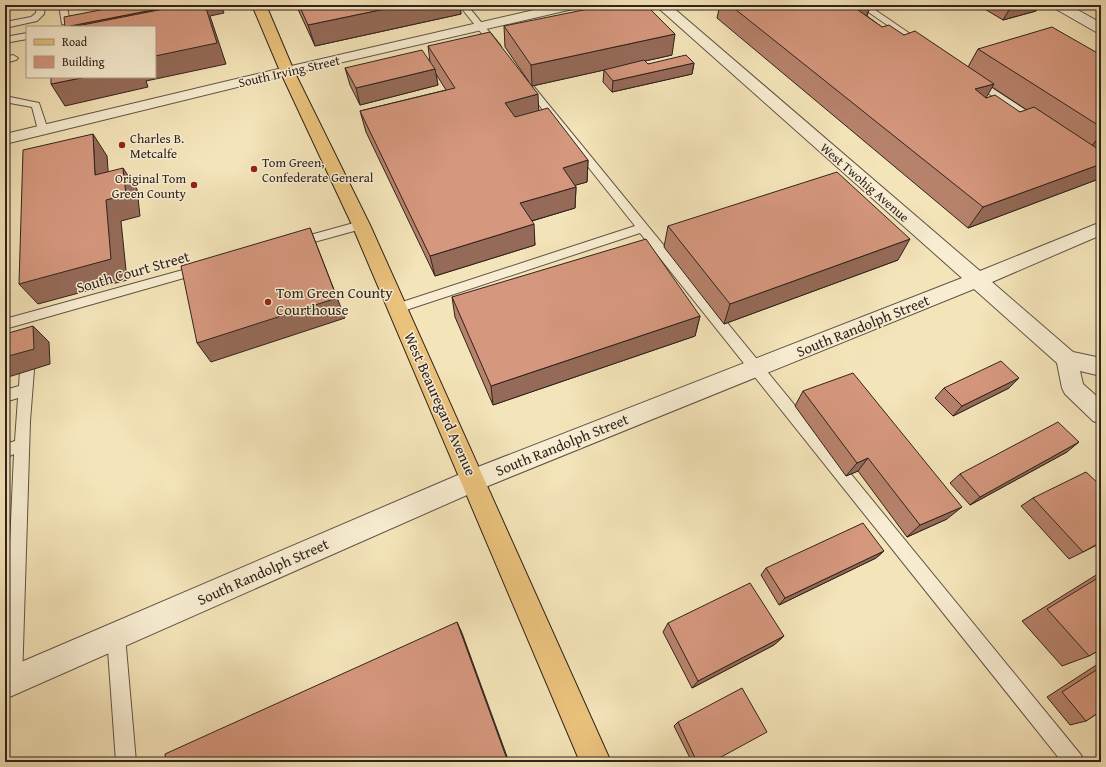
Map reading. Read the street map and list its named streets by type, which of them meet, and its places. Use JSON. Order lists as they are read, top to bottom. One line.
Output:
{"streets":{"main road":["West Beauregard Avenue"],"street":["South Irving Street","West Twohig Avenue","South Randolph Street"],"lane":["South Court Street"]},"crossings":[["South Irving Street","West Beauregard Avenue"],["West Twohig Avenue","South Randolph Street"],["South Randolph Street","West Beauregard Avenue"]],"places":["Charles B. Metcalfe","Tom Green, Confederate General","Original Tom Green County","Tom Green County Courthouse"],"legend":["Road","Building"]}
